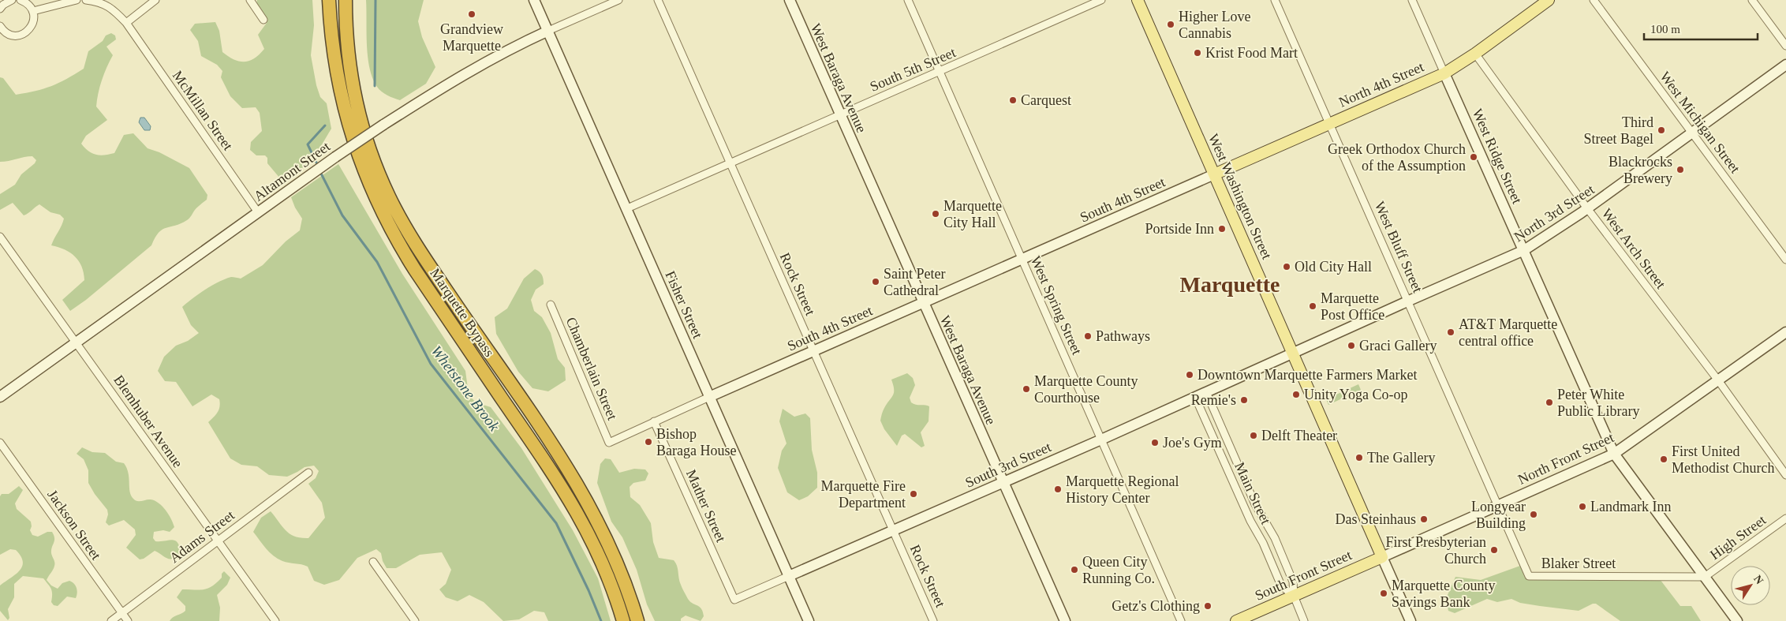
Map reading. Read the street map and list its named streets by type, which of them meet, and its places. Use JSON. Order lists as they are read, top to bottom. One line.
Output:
{"streets":{"highway":["Marquette Bypass"],"main road":["North 4th Street","West Washington Street","South Front Street"],"street":["South 5th Street","West Baraga Avenue","McMillan Street","West Michigan Street","West Ridge Street","Altamont Street","South 4th Street","North 3rd Street","West Bluff Street","West Arch Street","Rock Street","Fisher Street","West Spring Street","Chamberlain Street","Blemhuber Avenue","North Front Street","South 3rd Street","Main Street","Mather Street","Jackson Street","Adams Street","High Street","Blaker Street"]},"crossings":[["South 5th Street","West Baraga Avenue"],["South 5th Street","Rock Street"],["South 5th Street","Fisher Street"],["South 5th Street","West Spring Street"],["West Baraga Avenue","South 4th Street"],["West Baraga Avenue","South 3rd Street"],["North 4th Street","West Ridge Street"],["North 4th Street","West Washington Street"],["North 4th Street","South 4th Street"],["North 4th Street","West Bluff Street"],["North 4th Street","West Arch Street"],["McMillan Street","Altamont Street"],["West Michigan Street","North 3rd Street"],["West Ridge Street","North 3rd Street"],["West Ridge Street","North Front Street"],["West Ridge Street","High Street"],["West Ridge Street","Blaker Street"],["Altamont Street","Fisher Street"],["Altamont Street","Blemhuber Avenue"],["West Washington Street","South 4th Street"],["West Washington Street","North 3rd Street"],["West Washington Street","North Front Street"],["West Washington Street","South 3rd Street"],["West Washington Street","South Front Street"],["South 4th Street","Rock Street"],["South 4th Street","Fisher Street"],["South 4th Street","West Spring Street"],["South 4th Street","Chamberlain Street"],["South 4th Street","Mather Street"],["North 3rd Street","West Bluff Street"],["North 3rd Street","West Arch Street"],["North 3rd Street","South 3rd Street"],["West Bluff Street","North Front Street"],["West Bluff Street","Blaker Street"],["West Arch Street","North Front Street"],["Rock Street","South 3rd Street"],["Fisher Street","South 3rd Street"],["West Spring Street","South 3rd Street"],["Blemhuber Avenue","Adams Street"],["North Front Street","Blaker Street"],["North Front Street","South Front Street"],["South 3rd Street","Main Street"],["South 3rd Street","Mather Street"],["Main Street","South Front Street"],["Jackson Street","Adams Street"],["High Street","Blaker Street"]],"districts":["Marquette"],"water":["Whetstone Brook"],"places":["Grandview Marquette","Higher Love Cannabis","Krist Food Mart","Carquest","Third Street Bagel","Greek Orthodox Church of the Assumption","Blackrocks Brewery","Marquette City Hall","Portside Inn","Old City Hall","Saint Peter Cathedral","Marquette Post Office","AT&T Marquette central office","Pathways","Graci Gallery","Downtown Marquette Farmers Market","Marquette County Courthouse","Unity Yoga Co-op","Remie's","Peter White Public Library","Delft Theater","Bishop Baraga House","Joe's Gym","The Gallery","First United Methodist Church","Marquette Regional History Center","Marquette Fire Department","Landmark Inn","Longyear Building","Das Steinhaus","First Presbyterian Church","Queen City Running Co.","Marquette County Savings Bank","Getz's Clothing"],"scale_bar":"100 m","north":"top right"}
